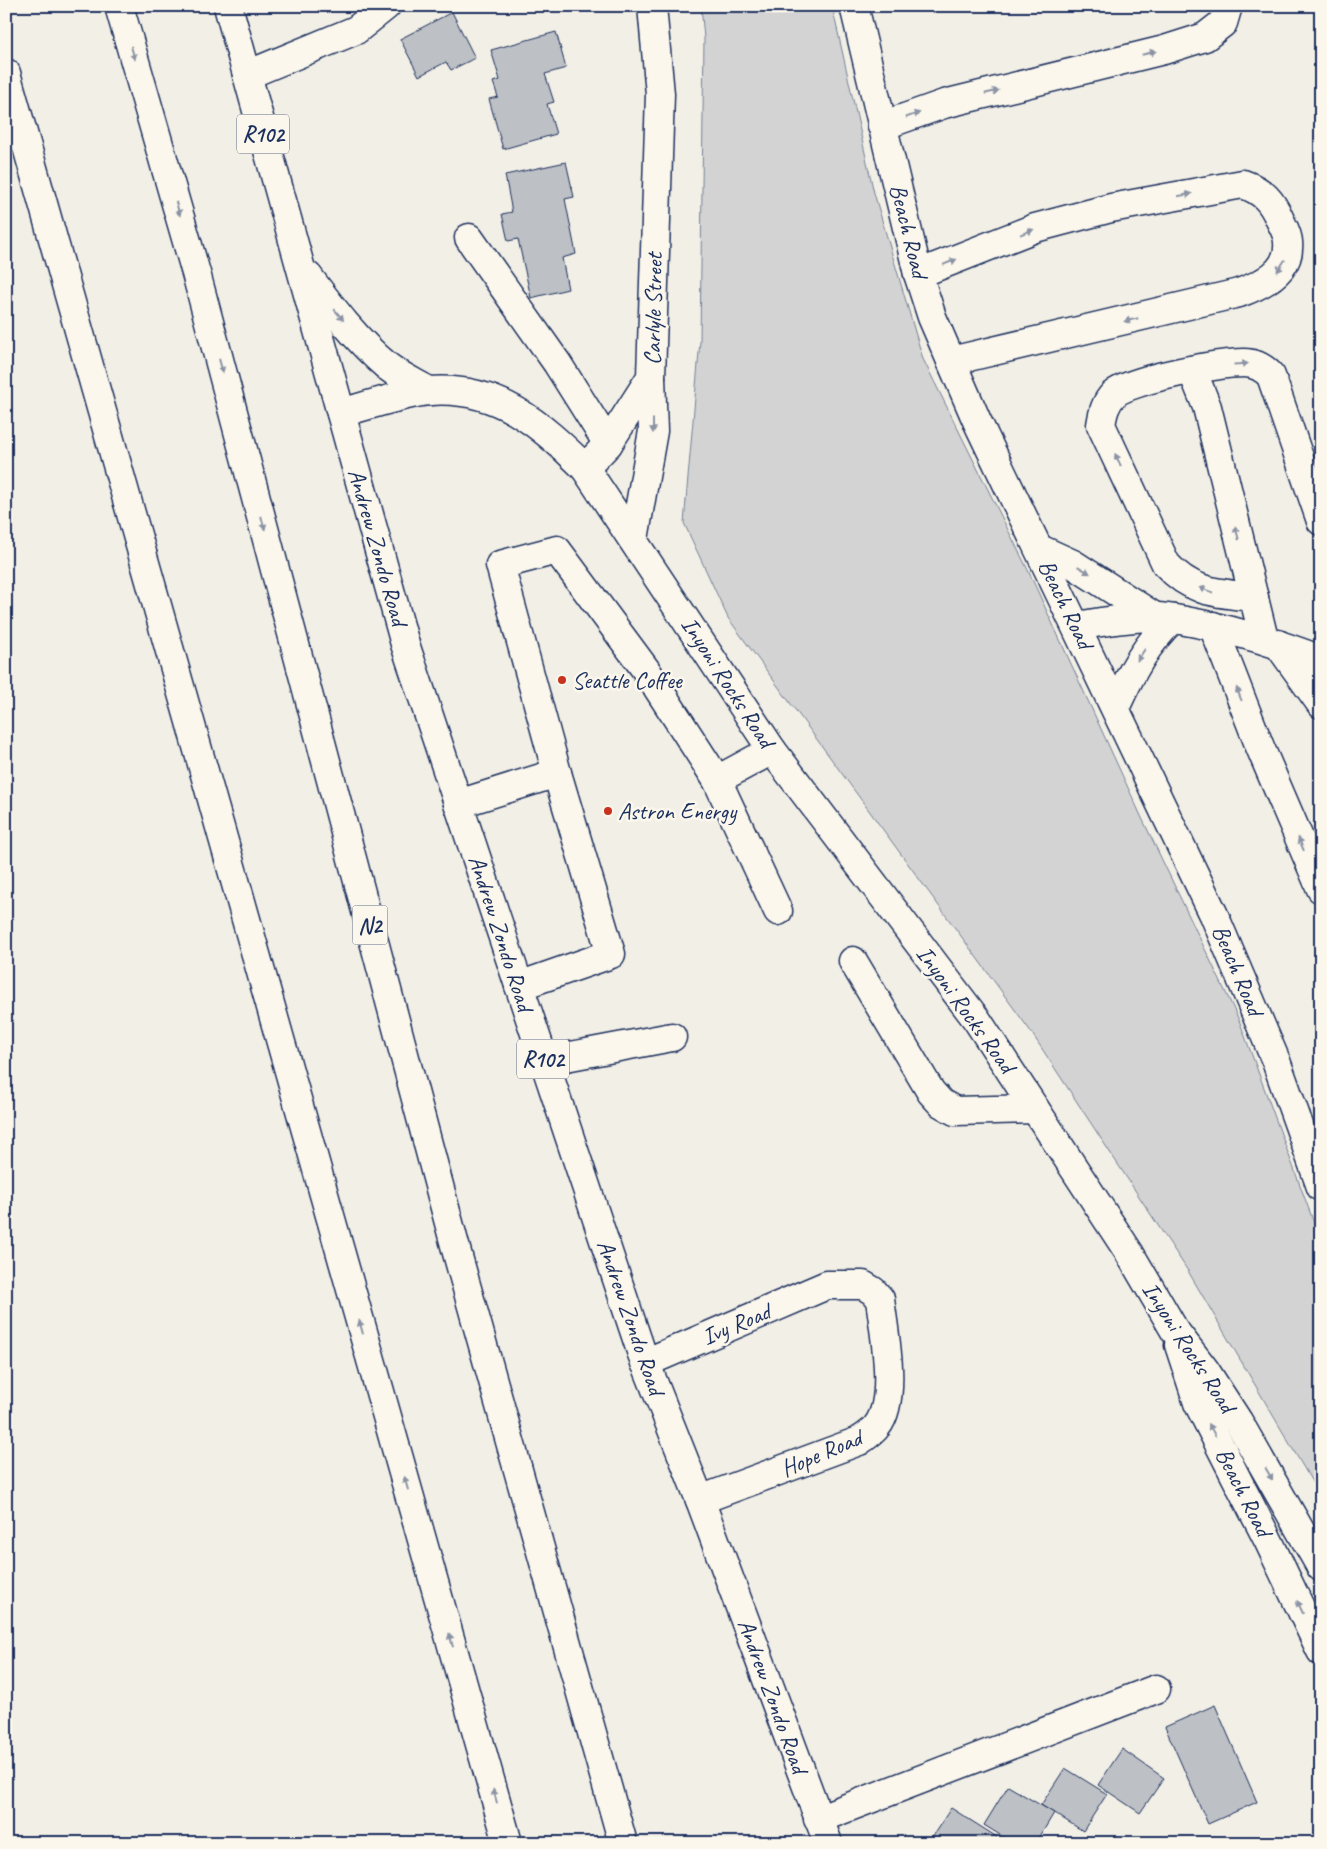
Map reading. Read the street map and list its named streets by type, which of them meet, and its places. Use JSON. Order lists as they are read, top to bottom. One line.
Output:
{"streets":{"main road":["R102","Beach Road","Carlyle Street","Andrew Zondo Road","Inyoni Rocks Road","N2","Ivy Road","Hope Road"]},"crossings":[["Beach Road","Inyoni Rocks Road"],["Carlyle Street","Inyoni Rocks Road"],["Andrew Zondo Road","Ivy Road"],["Andrew Zondo Road","Hope Road"],["Ivy Road","Hope Road"]],"places":["Seattle Coffee","Astron Energy"]}
